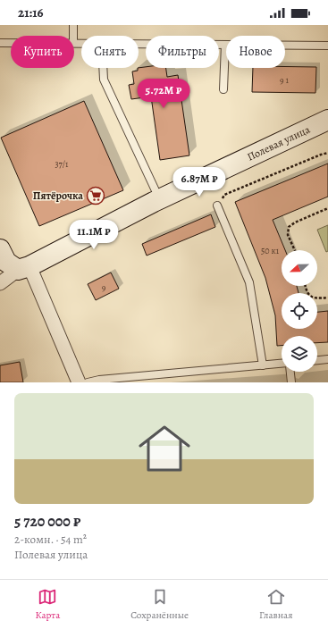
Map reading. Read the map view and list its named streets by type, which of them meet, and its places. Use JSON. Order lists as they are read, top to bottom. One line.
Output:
{"streets":{"street":["Полевая улица"]},"places":{"supermarket":["Пятёрочка"]},"house_numbers":["9 1","37/1","50 к1","9"],"north":"left","page":{"status":"21:16","chip":["Купить","Снять","Фильтры","Новое"],"price":["5.72M ₽","6.87M ₽","11.1M ₽"],"list":[{"name":"5 720 000 ₽","note":"2-комн. · 54 m² · Полевая улица"}],"tabs":["Карта","Сохранённые","Главная"]}}
